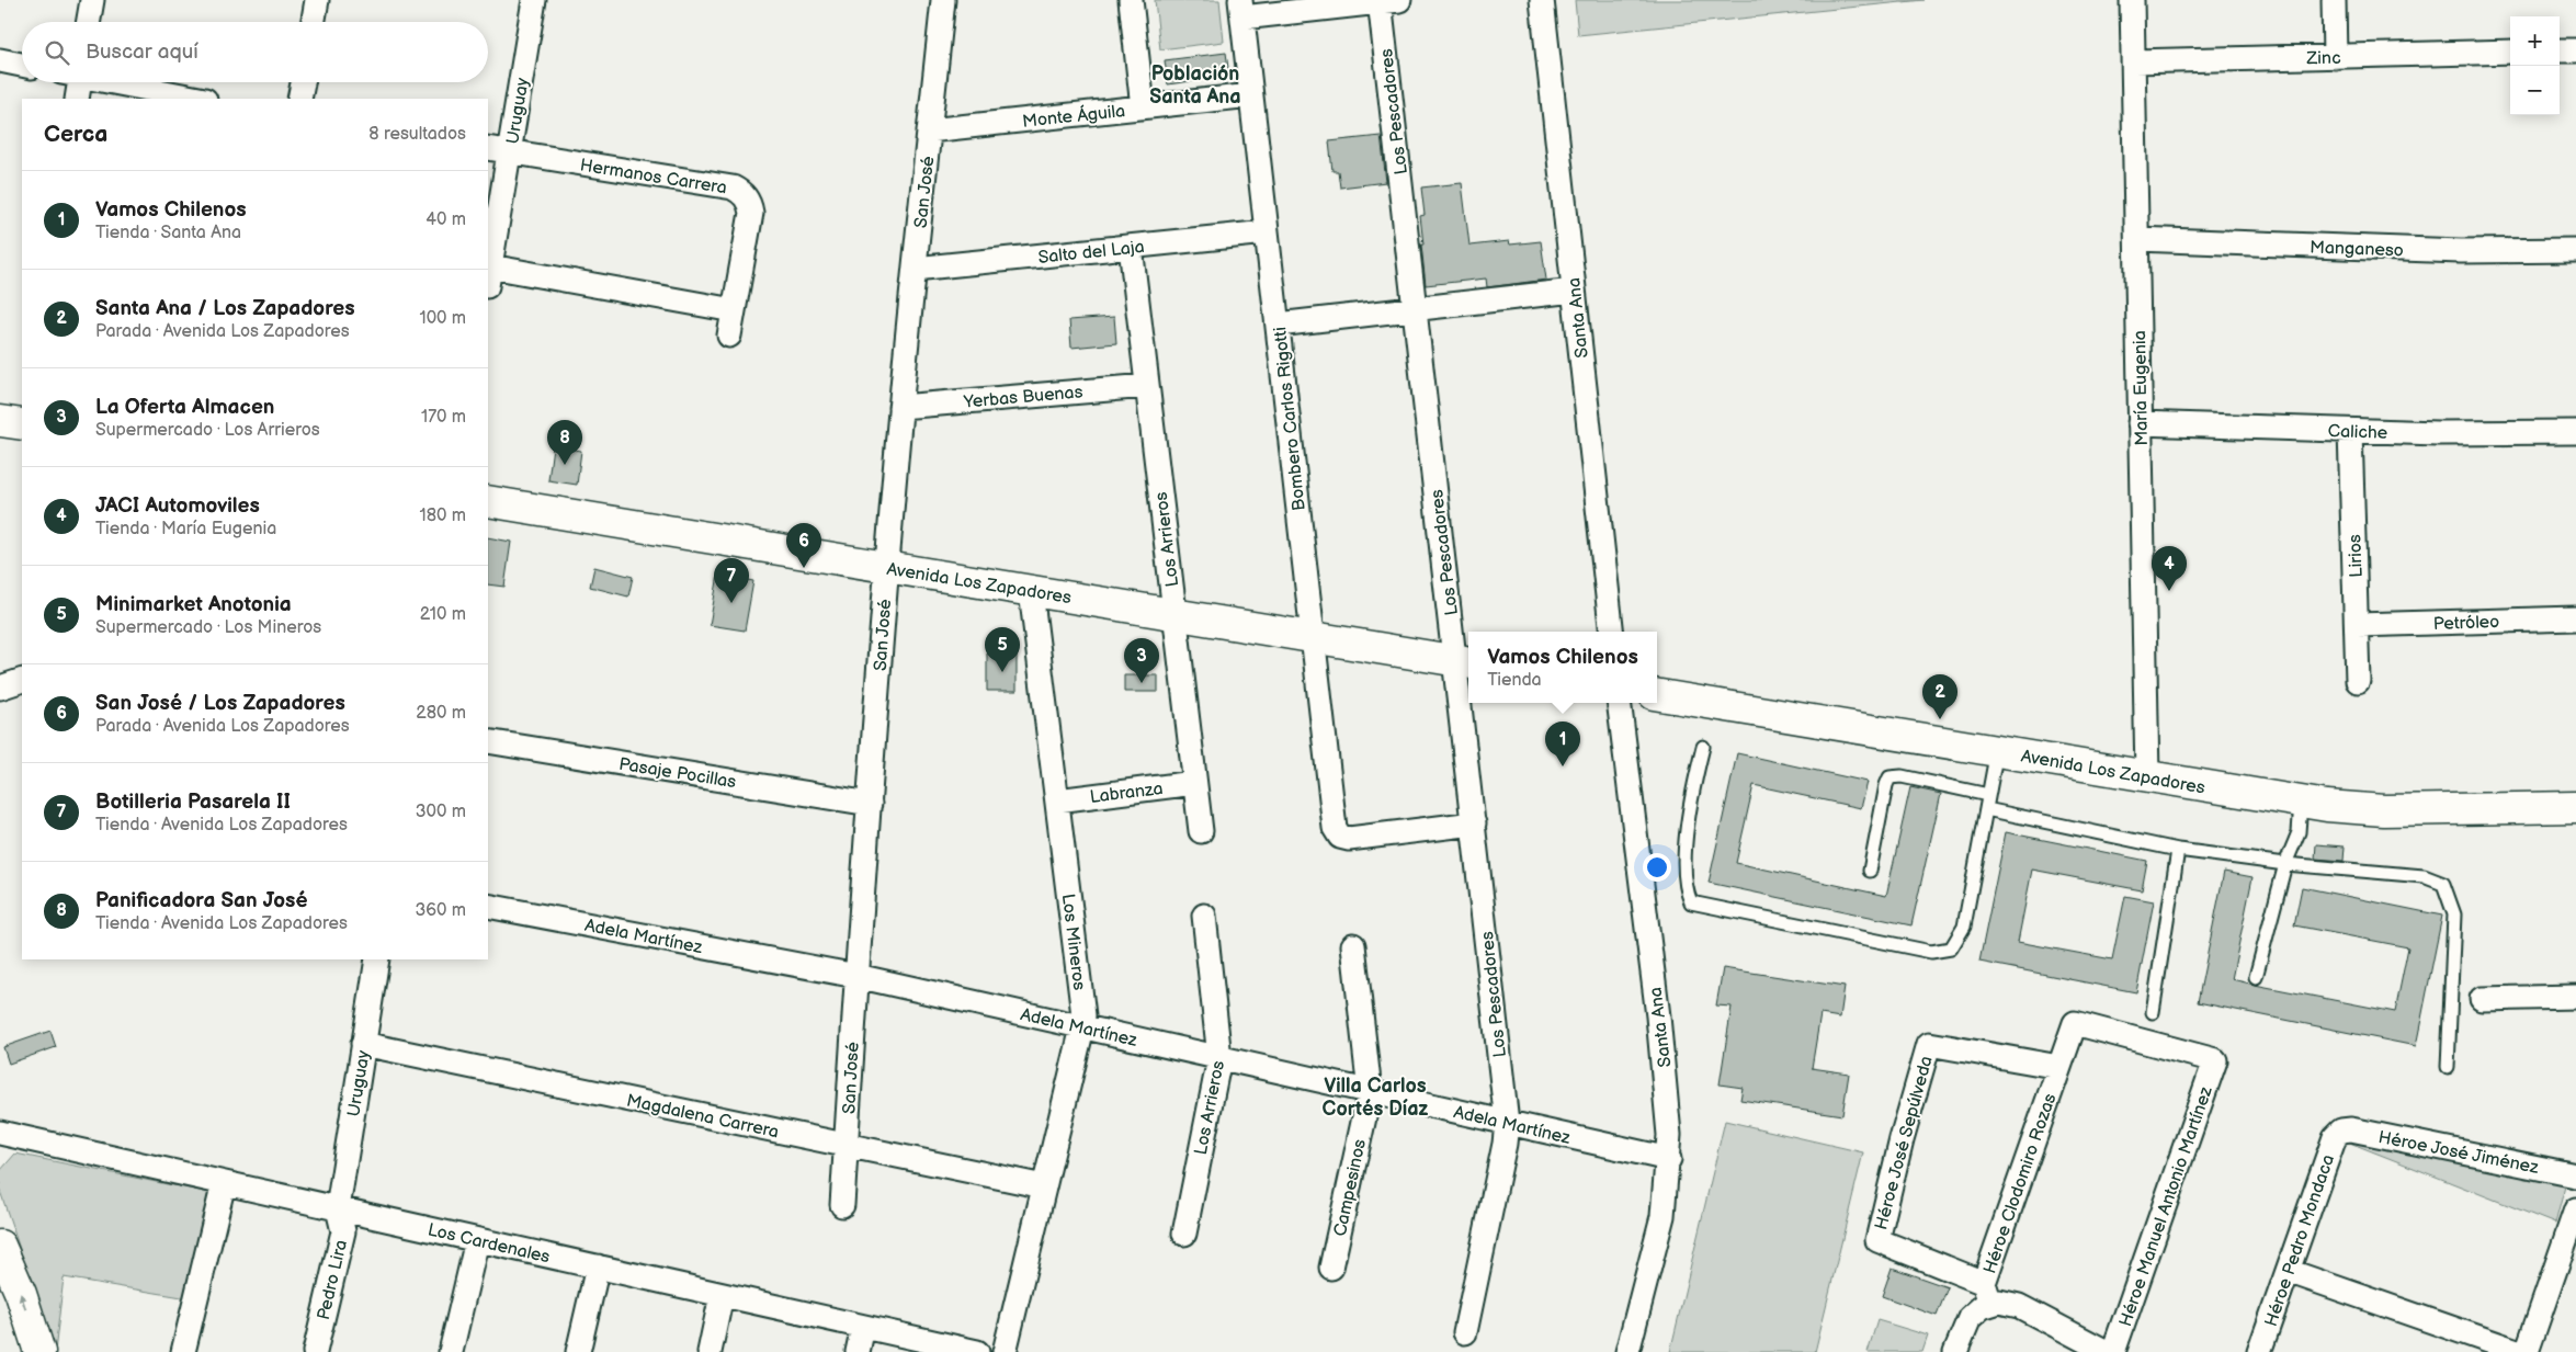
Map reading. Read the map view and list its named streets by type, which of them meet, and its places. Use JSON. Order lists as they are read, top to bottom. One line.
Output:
{"streets":{"main road":["Avenida Los Zapadores"],"street":["Zinc","Uruguay","Los Pescadores","Monte Águila","Hermanos Carrera","San José","Manganeso","Salto del Laja","Santa Ana","María Eugenia","Yerbas Buenas","Bombero Carlos Rigotti","Caliche","Los Arrieros","Lirios","Petróleo","Pasaje Pocillas","Labranza","Adela Martínez","Los Mineros","Magdalena Carrera","Héroe José Sepúlveda","Héroe José Jiménez","Héroe Clodomiro Rozas","Campesinos","Héroe Manuel Antonio Martínez","Héroe Pedro Mondaca","Los Cardenales","Pedro Lira"]},"crossings":[["Zinc","María Eugenia"],["Uruguay","Hermanos Carrera"],["Uruguay","Magdalena Carrera"],["Uruguay","Los Cardenales"],["Uruguay","Pedro Lira"],["Los Pescadores","Bombero Carlos Rigotti"],["Los Pescadores","Avenida Los Zapadores"],["Los Pescadores","Adela Martínez"],["Monte Águila","San José"],["Monte Águila","Bombero Carlos Rigotti"],["San José","Salto del Laja"],["San José","Yerbas Buenas"],["San José","Avenida Los Zapadores"],["San José","Pasaje Pocillas"],["San José","Adela Martínez"],["San José","Magdalena Carrera"],["Manganeso","María Eugenia"],["Salto del Laja","Bombero Carlos Rigotti"],["Salto del Laja","Los Arrieros"],["Santa Ana","Adela Martínez"],["María Eugenia","Caliche"],["María Eugenia","Avenida Los Zapadores"],["Yerbas Buenas","Los Arrieros"],["Bombero Carlos Rigotti","Avenida Los Zapadores"],["Caliche","Lirios"],["Los Arrieros","Avenida Los Zapadores"],["Los Arrieros","Labranza"],["Los Arrieros","Adela Martínez"],["Lirios","Petróleo"],["Avenida Los Zapadores","Los Mineros"],["Labranza","Los Mineros"],["Adela Martínez","Los Mineros"],["Adela Martínez","Campesinos"],["Los Mineros","Magdalena Carrera"],["Héroe José Sepúlveda","Héroe Clodomiro Rozas"],["Héroe José Jiménez","Héroe Pedro Mondaca"],["Héroe Clodomiro Rozas","Héroe Manuel Antonio Martínez"],["Los Cardenales","Pedro Lira"]],"districts":["Población Santa Ana","Villa Carlos Cortés Díaz"],"page":{"map_buttons":["+","−"],"search":"Buscar aquí","heading":["Cerca","8 resultados"],"list":[{"mark":"1","name":"Vamos Chilenos","note":"Tienda · Santa Ana","value":"40 m"},{"mark":"2","name":"Santa Ana / Los Zapadores","note":"Parada · Avenida Los Zapadores","value":"100 m"},{"mark":"3","name":"La Oferta Almacen","note":"Supermercado · Los Arrieros","value":"170 m"},{"mark":"4","name":"JACI Automoviles","note":"Tienda · María Eugenia","value":"180 m"},{"mark":"5","name":"Minimarket Anotonia","note":"Supermercado · Los Mineros","value":"210 m"},{"mark":"6","name":"San José / Los Zapadores","note":"Parada · Avenida Los Zapadores","value":"280 m"},{"mark":"7","name":"Botilleria Pasarela II","note":"Tienda · Avenida Los Zapadores","value":"300 m"},{"mark":"8","name":"Panificadora San José","note":"Tienda · Avenida Los Zapadores","value":"360 m"}],"pins":["8","6","4","7","5","3","2","1"],"popup":["Vamos Chilenos","Tienda"]}}
